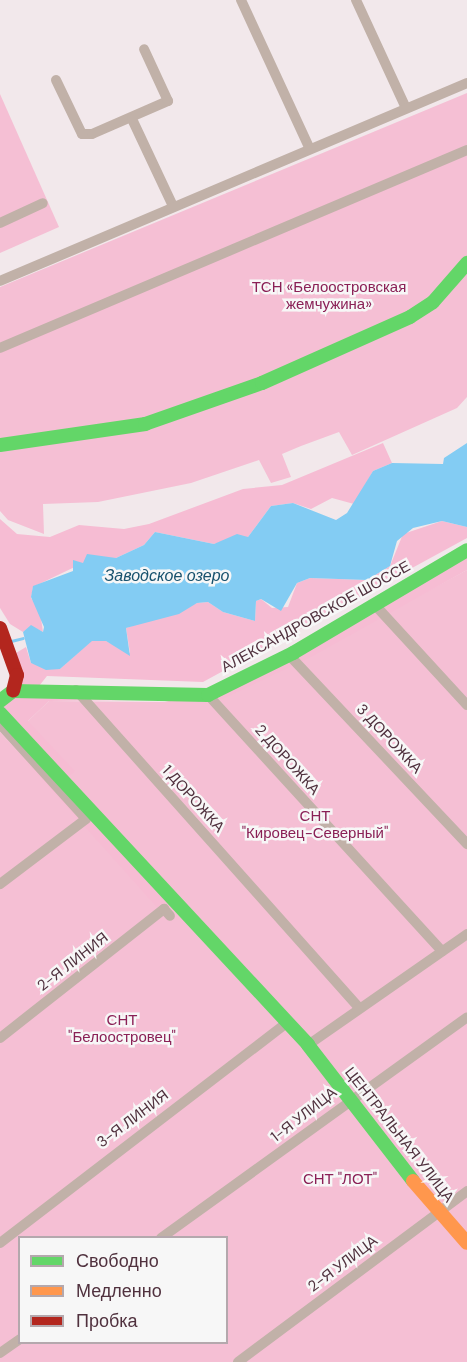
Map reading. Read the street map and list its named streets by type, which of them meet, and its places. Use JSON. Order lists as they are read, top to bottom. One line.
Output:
{"streets":{"street":["АЛЕКСАНДРОВСКОЕ ШОССЕ","3 ДОРОЖКА","2 ДОРОЖКА","1 ДОРОЖКА","2-Я ЛИНИЯ","1-Я УЛИЦА","3-Я ЛИНИЯ","ЦЕНТРАЛЬНАЯ УЛИЦА","2-Я УЛИЦА"]},"crossings":[["АЛЕКСАНДРОВСКОЕ ШОССЕ","3 ДОРОЖКА"],["АЛЕКСАНДРОВСКОЕ ШОССЕ","2 ДОРОЖКА"],["АЛЕКСАНДРОВСКОЕ ШОССЕ","1 ДОРОЖКА"],["1-Я УЛИЦА","ЦЕНТРАЛЬНАЯ УЛИЦА"],["3-Я ЛИНИЯ","ЦЕНТРАЛЬНАЯ УЛИЦА"],["ЦЕНТРАЛЬНАЯ УЛИЦА","2-Я УЛИЦА"]],"water":["Заводское озеро"],"parks":["ТСН «Белоостровская жемчужина»","СНТ \"Кировец-Северный\"","СНТ \"Белоостровец\"","СНТ \"ЛОТ\""],"legend":["Свободно","Медленно","Пробка"]}
